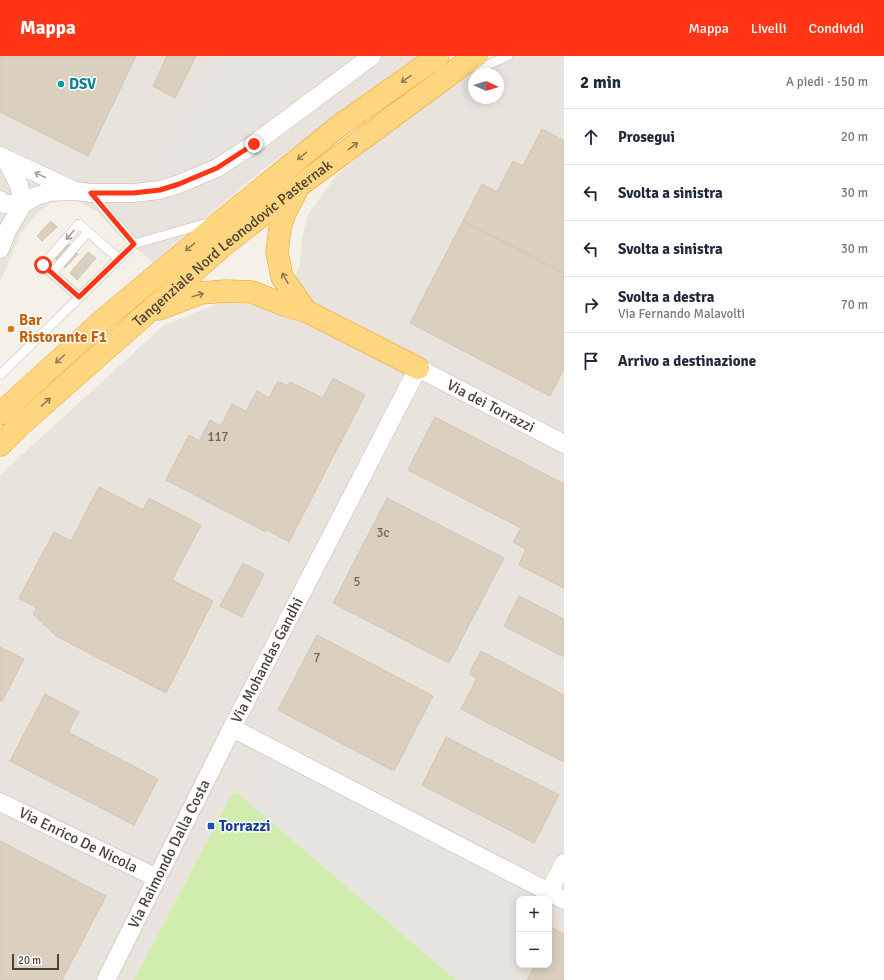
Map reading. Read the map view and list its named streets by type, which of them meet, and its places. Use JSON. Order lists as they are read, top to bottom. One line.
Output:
{"streets":{"highway":["Tangenziale Nord Leonodovic Pasternak"],"street":["Via dei Torrazzi","Via Mohandas Gandhi","Via Enrico De Nicola","Via Raimondo Dalla Costa"]},"crossings":[["Via dei Torrazzi","Via Mohandas Gandhi"],["Via Mohandas Gandhi","Via Raimondo Dalla Costa"],["Via Enrico De Nicola","Via Raimondo Dalla Costa"]],"places":{"other":["DSV","Bar Ristorante F1"],"transit":["Torrazzi"]},"house_numbers":["117","3c","5","7"],"scale_bar":"20 m","north":"right","page":{"header":"Mappa","nav":["Mappa","Livelli","Condividi"],"heading":["2 min","A piedi · 150 m"],"list":[["Prosegui","20 m"],["Svolta a sinistra","30 m"],["Svolta a sinistra","30 m"],["Svolta a destra","Via Fernando Malavolti","70 m"],"Arrivo a destinazione"],"map_buttons":["+","−"],"scale":"20 m"}}
